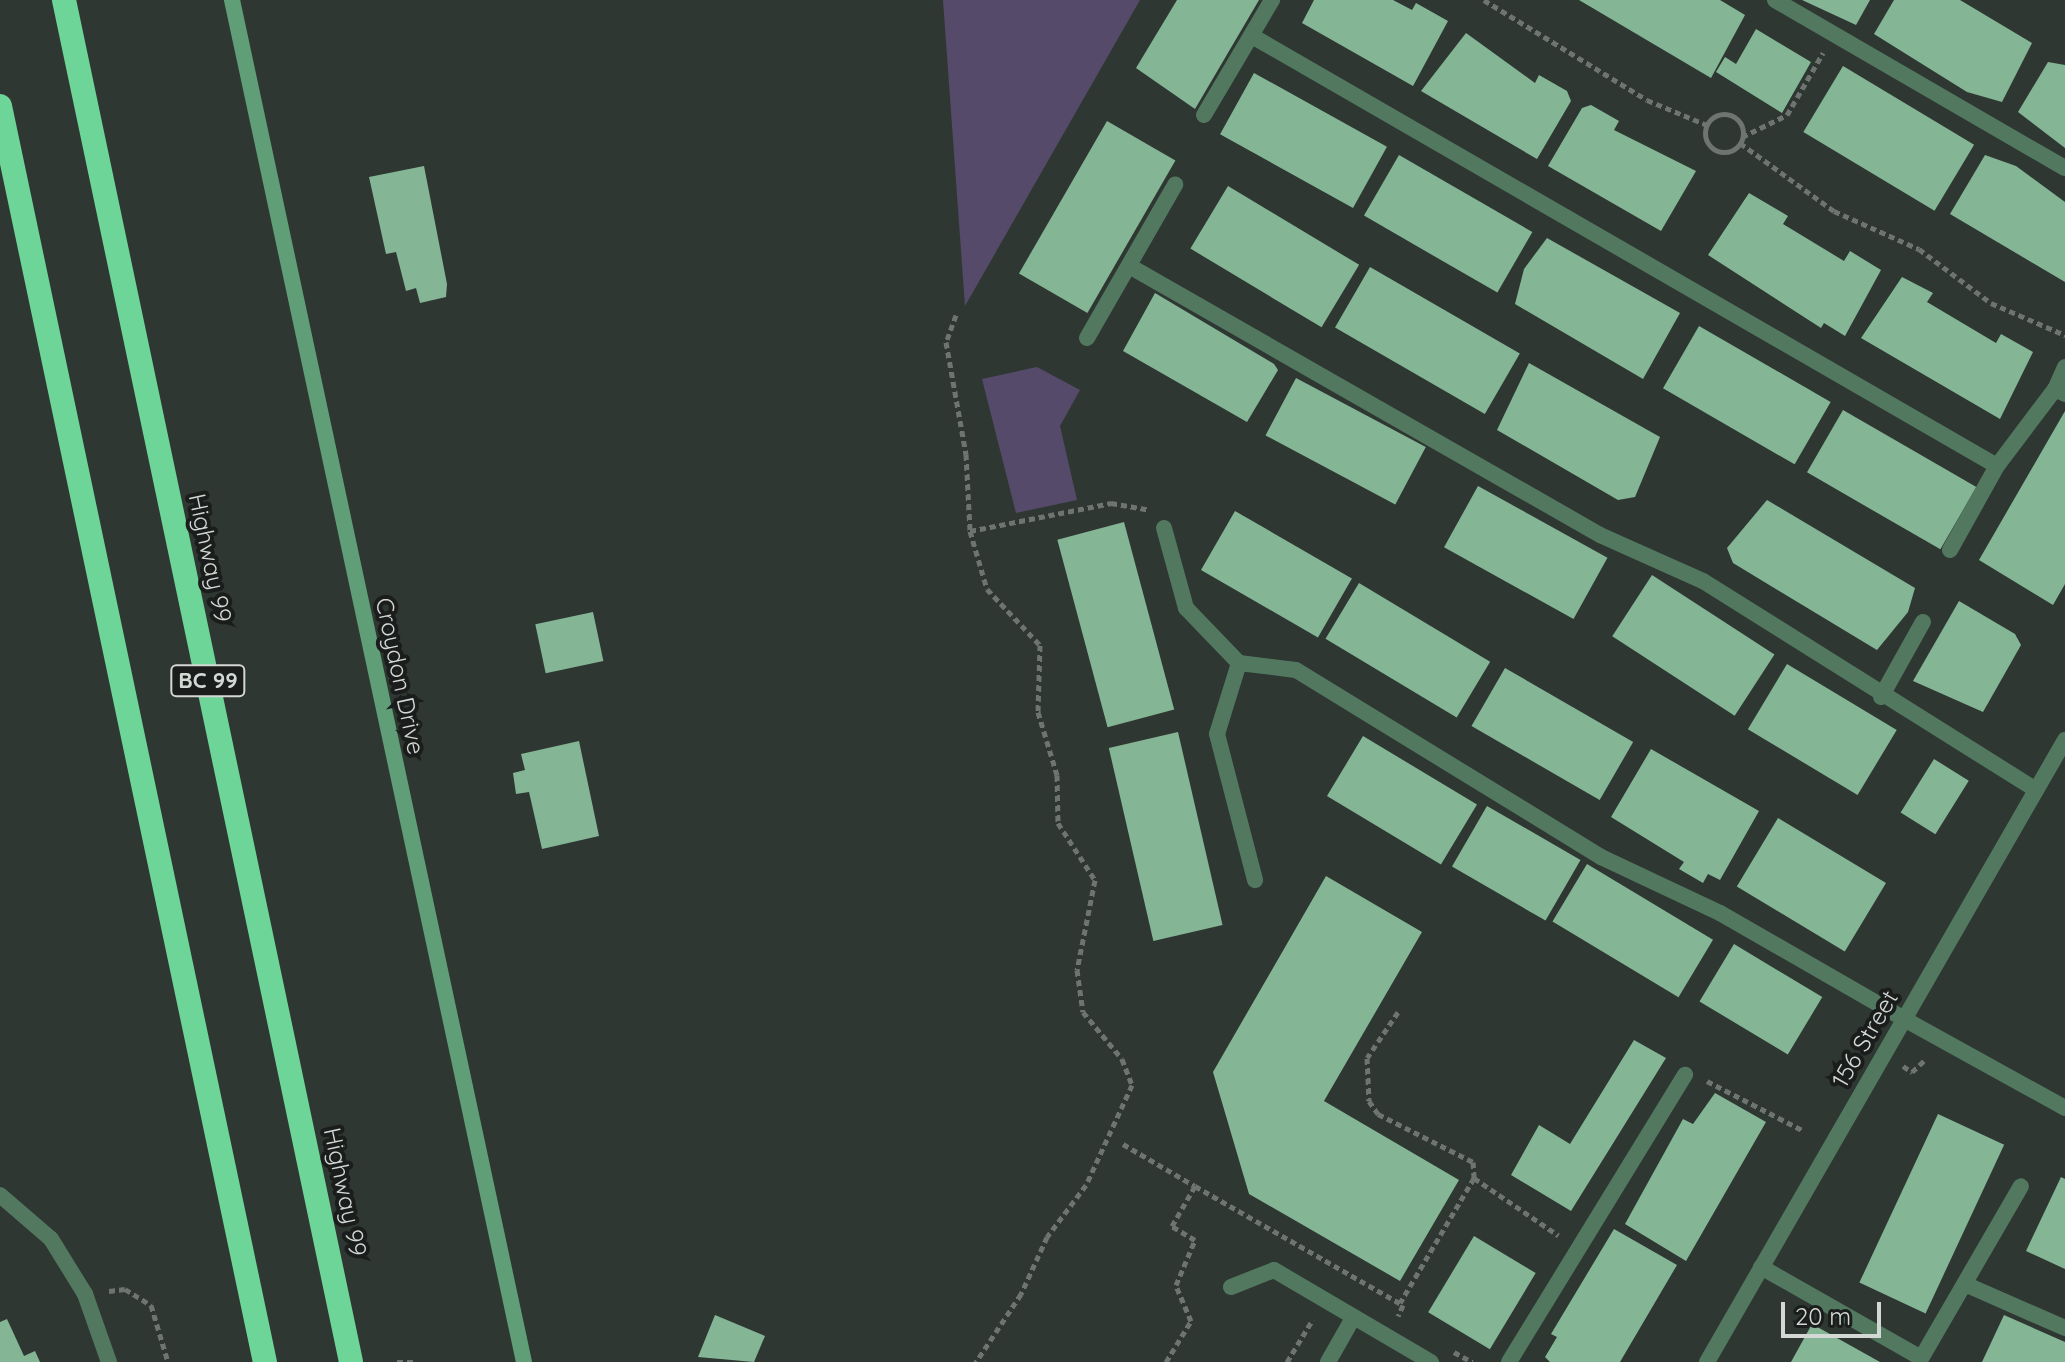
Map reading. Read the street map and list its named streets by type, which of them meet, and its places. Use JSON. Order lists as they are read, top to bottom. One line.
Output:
{"streets":{"highway":["Highway 99","BC 99"],"street":["Croydon Drive","156 Street"]},"scale_bar":"20 m"}
